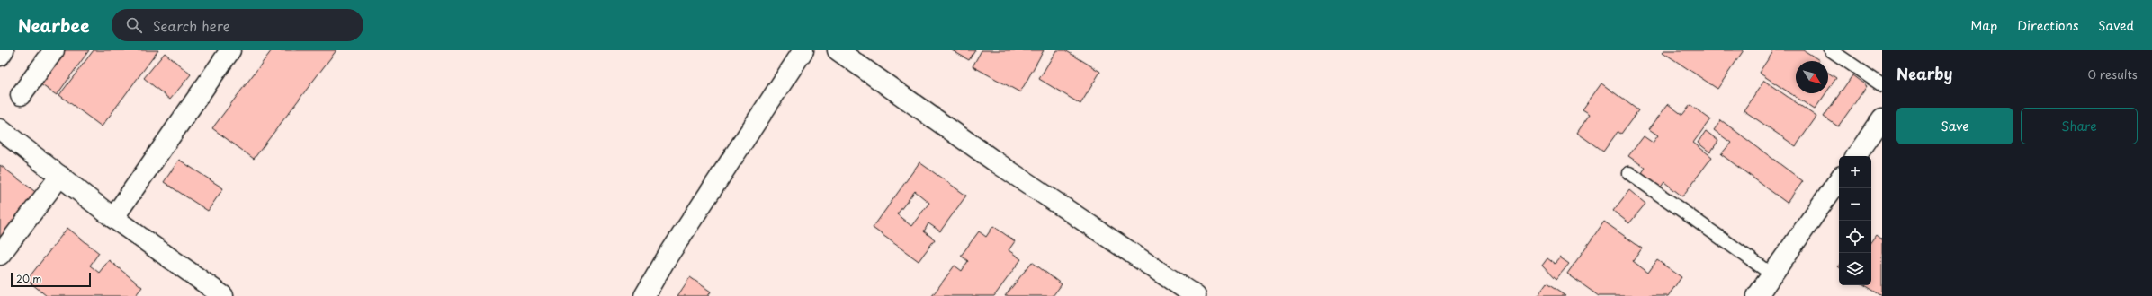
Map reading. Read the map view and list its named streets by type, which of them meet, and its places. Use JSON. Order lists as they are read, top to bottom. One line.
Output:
{"scale_bar":"20 m","north":"bottom right","page":{"header":"Nearbee","search":"Search here","nav":["Map","Directions","Saved"],"heading":["Nearby","0 results"],"buttons":["Save","Share"],"map_buttons":["+","−"],"scale":"20 m"}}
